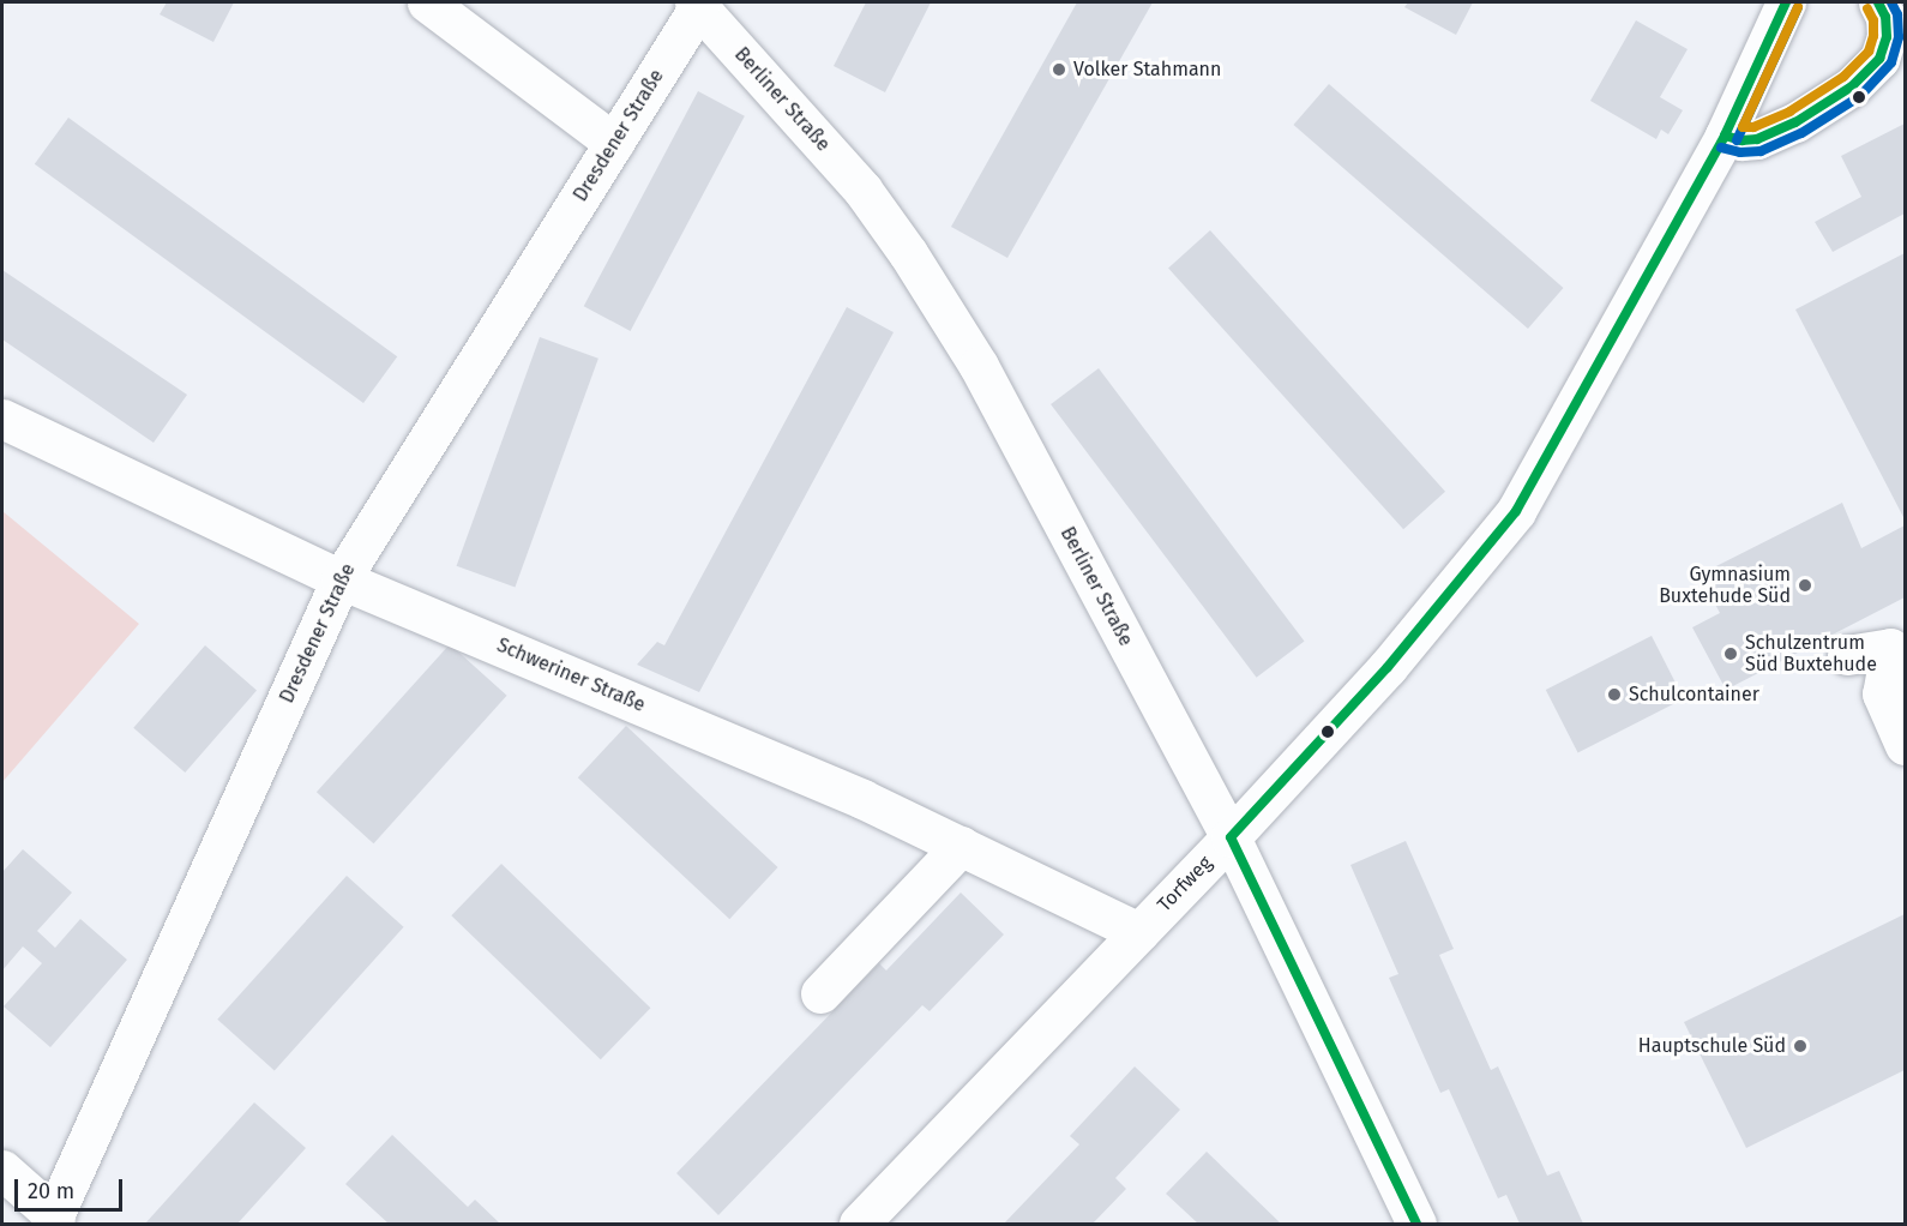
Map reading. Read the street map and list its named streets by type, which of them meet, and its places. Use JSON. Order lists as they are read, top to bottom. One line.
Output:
{"streets":{"street":["Berliner Straße","Dresdener Straße","Schweriner Straße","Torfweg"]},"crossings":[["Berliner Straße","Dresdener Straße"],["Berliner Straße","Torfweg"],["Dresdener Straße","Schweriner Straße"],["Schweriner Straße","Torfweg"]],"places":["Volker Stahmann","Gymnasium Buxtehude Süd","Schulzentrum Süd Buxtehude","Schulcontainer","Hauptschule Süd"],"scale_bar":"20 m"}
